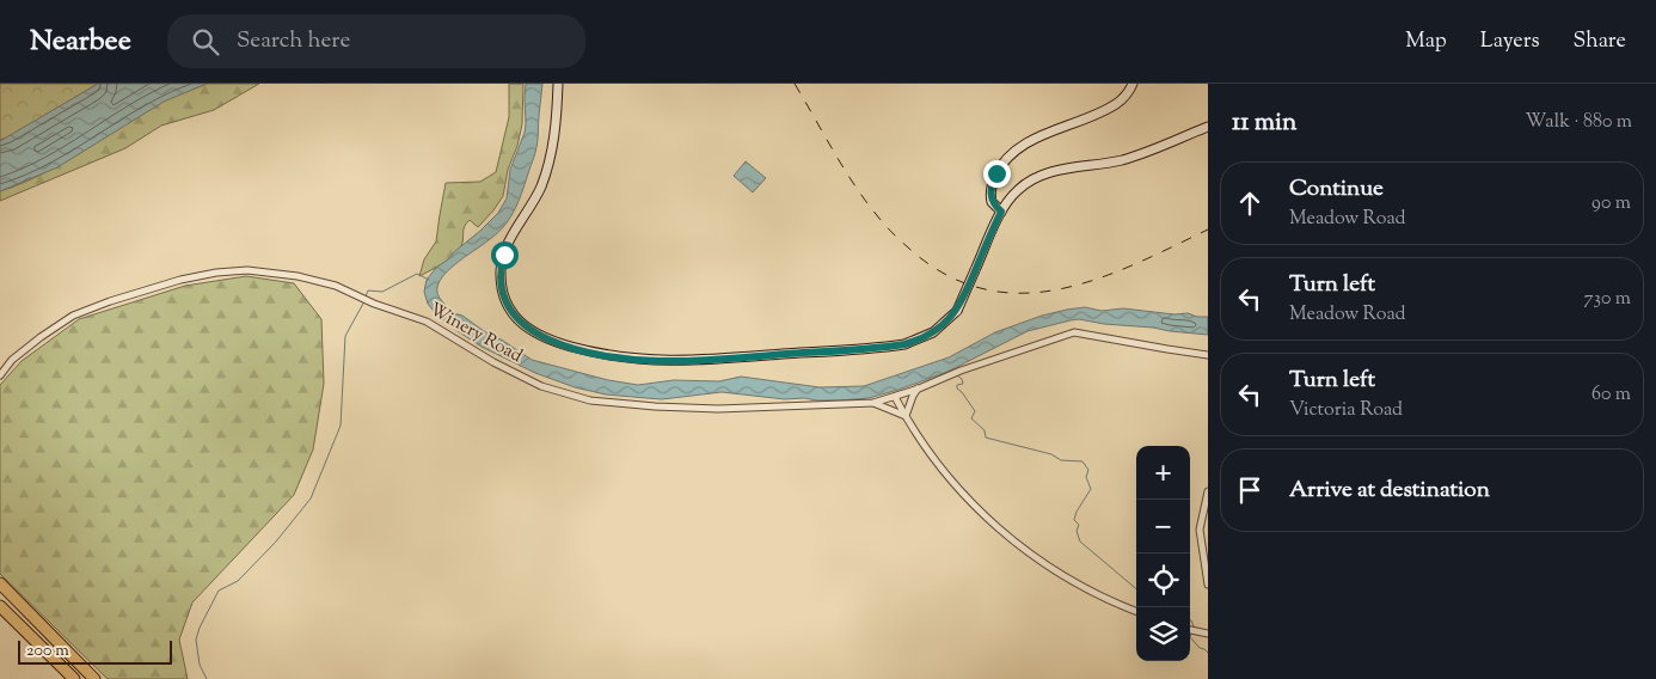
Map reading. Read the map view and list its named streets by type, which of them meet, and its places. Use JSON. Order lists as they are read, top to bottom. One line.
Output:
{"streets":{"street":["Winery Road"]},"scale_bar":"200 m","page":{"header":"Nearbee","search":"Search here","nav":["Map","Layers","Share"],"heading":["11 min","Walk · 880 m"],"list":[["Continue","Meadow Road","90 m"],["Turn left","Meadow Road","730 m"],["Turn left","Victoria Road","60 m"],"Arrive at destination"],"map_buttons":["+","−"],"scale":"200 m"}}
